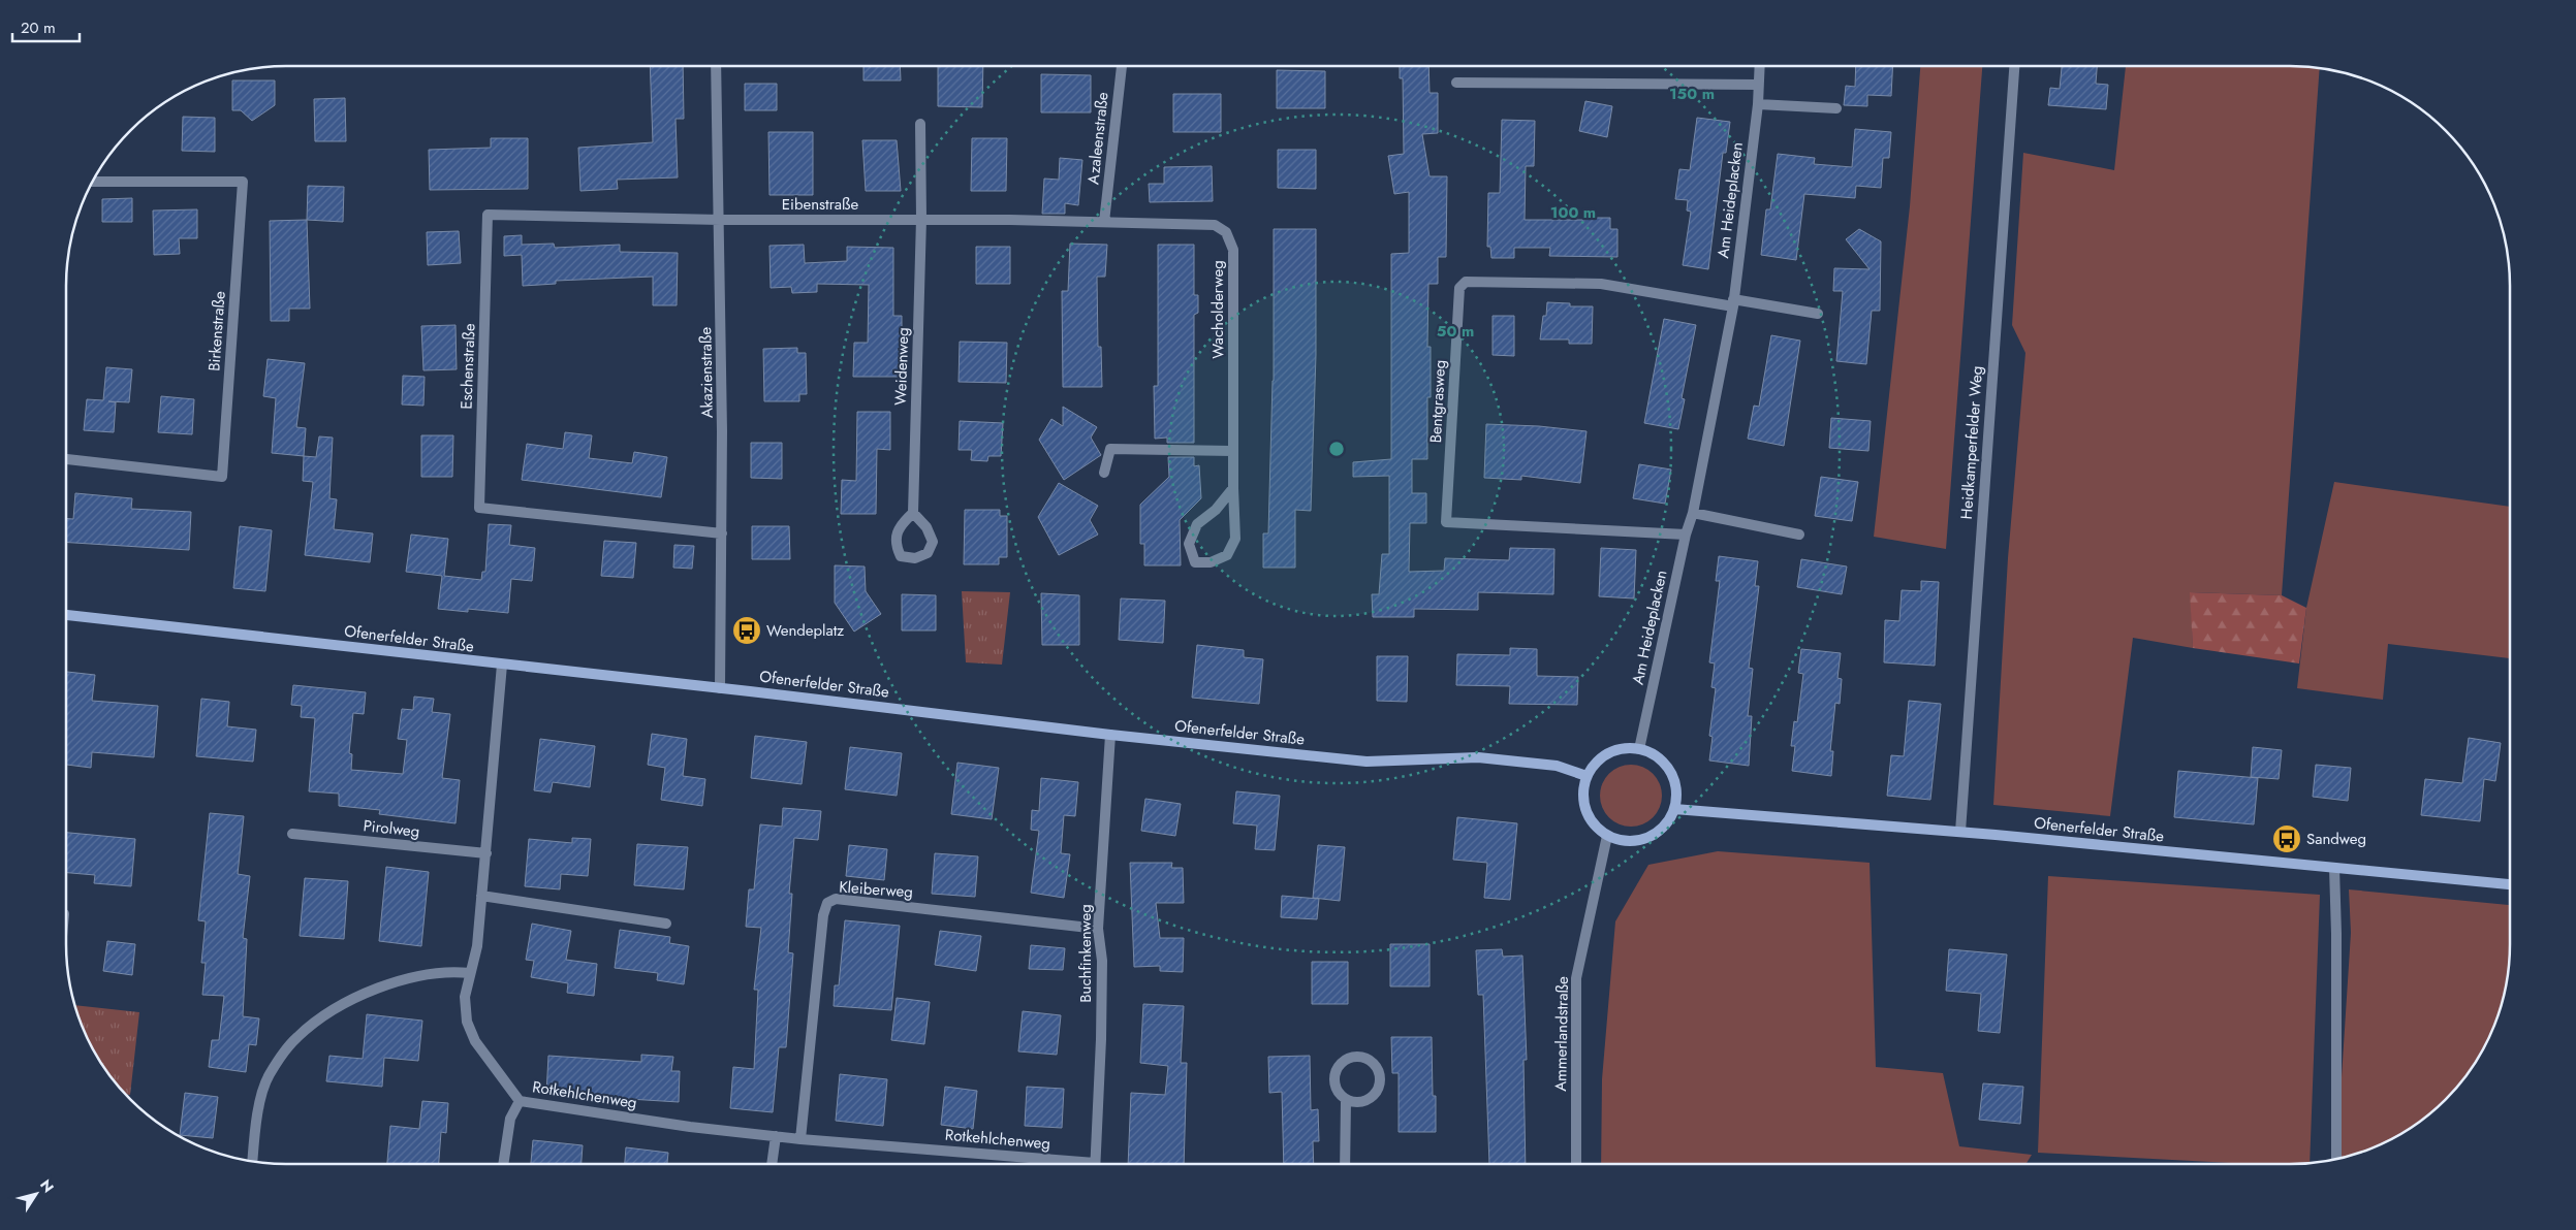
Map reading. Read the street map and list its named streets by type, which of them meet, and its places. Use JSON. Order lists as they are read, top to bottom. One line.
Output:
{"streets":{"street":["Azaleenstraße","Am Heideplacken","Eibenstraße","Wacholderweg","Birkenstraße","Eschenstraße","Weidenweg","Akazienstraße","Bentgrasweg","Heidkamperfelder Weg","Ofenerfelder Straße","Pirolweg","Kleiberweg","Buchfinkenweg","Ammerlandstraße","Rotkehlchenweg"]},"crossings":[["Azaleenstraße","Eibenstraße"],["Azaleenstraße","Wacholderweg"],["Am Heideplacken","Bentgrasweg"],["Am Heideplacken","Ofenerfelder Straße"],["Am Heideplacken","Ammerlandstraße"],["Eibenstraße","Wacholderweg"],["Eibenstraße","Eschenstraße"],["Eibenstraße","Weidenweg"],["Eibenstraße","Akazienstraße"],["Eschenstraße","Akazienstraße"],["Akazienstraße","Ofenerfelder Straße"],["Heidkamperfelder Weg","Ofenerfelder Straße"],["Ofenerfelder Straße","Buchfinkenweg"],["Ofenerfelder Straße","Ammerlandstraße"],["Ofenerfelder Straße","Rotkehlchenweg"],["Pirolweg","Rotkehlchenweg"],["Kleiberweg","Buchfinkenweg"],["Kleiberweg","Rotkehlchenweg"]],"places":{"bus stop":["Wendeplatz","Sandweg"]},"scale_bar":"20 m","north":"top right","rings":["150 m","100 m","50 m"]}
